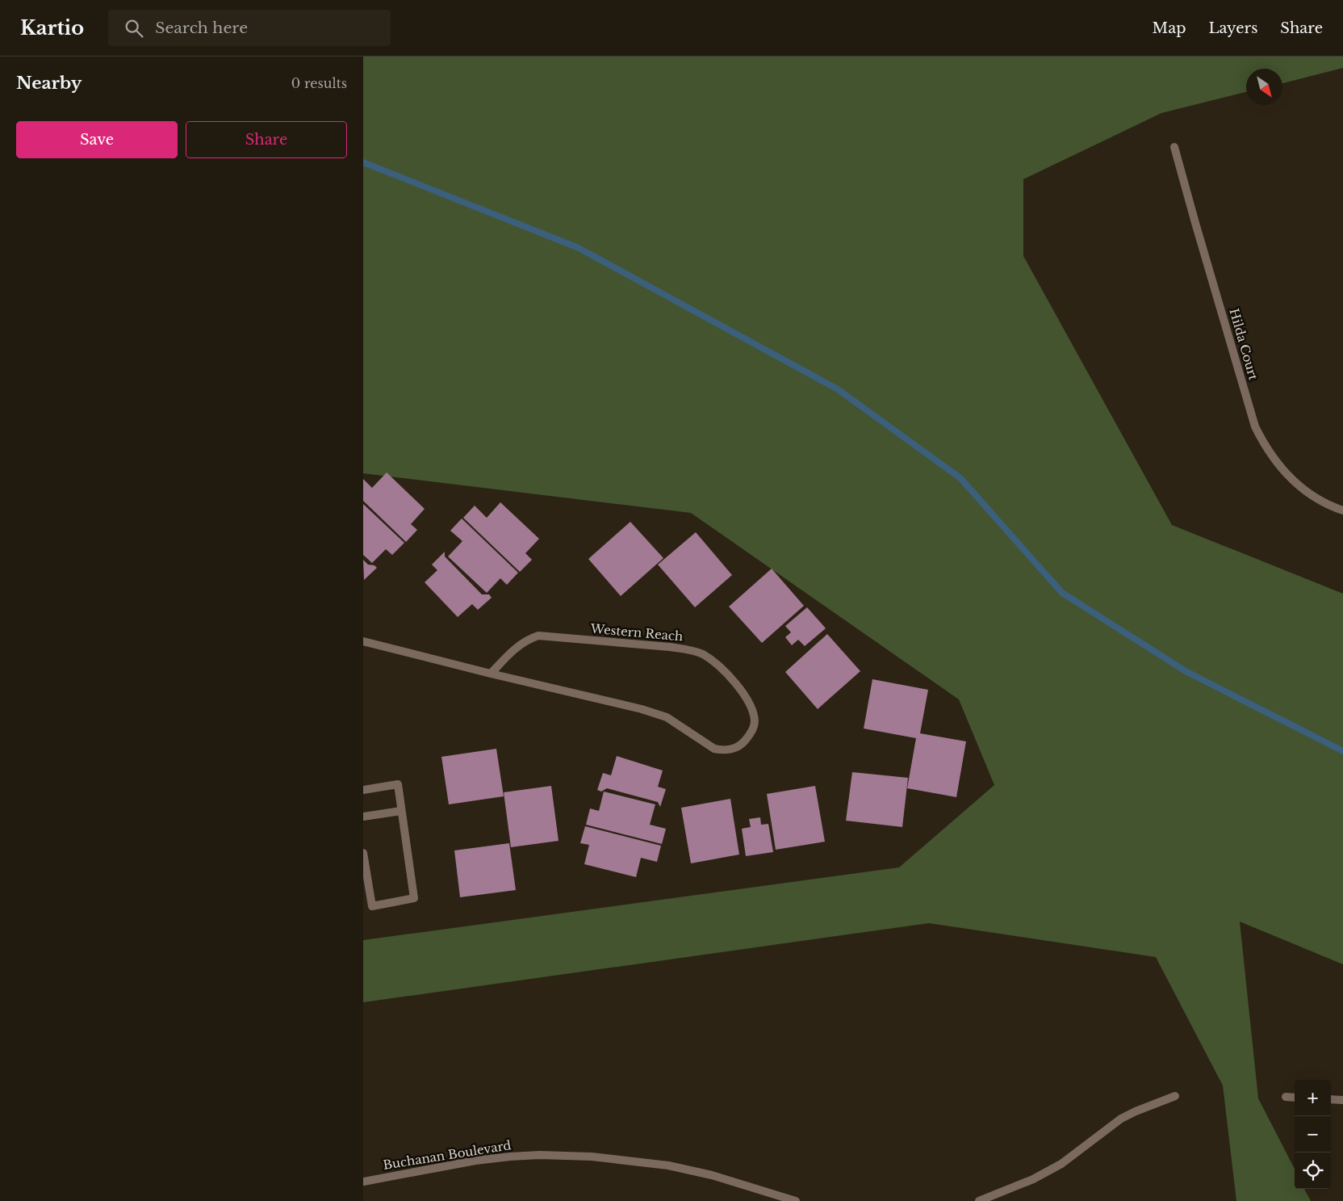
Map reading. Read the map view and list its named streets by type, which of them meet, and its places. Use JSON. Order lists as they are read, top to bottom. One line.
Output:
{"streets":{"street":["Hilda Court","Western Reach","Buchanan Boulevard"]},"north":"bottom right","page":{"header":"Kartio","search":"Search here","nav":["Map","Layers","Share"],"heading":["Nearby","0 results"],"buttons":["Save","Share"],"map_buttons":["+","−"]}}
